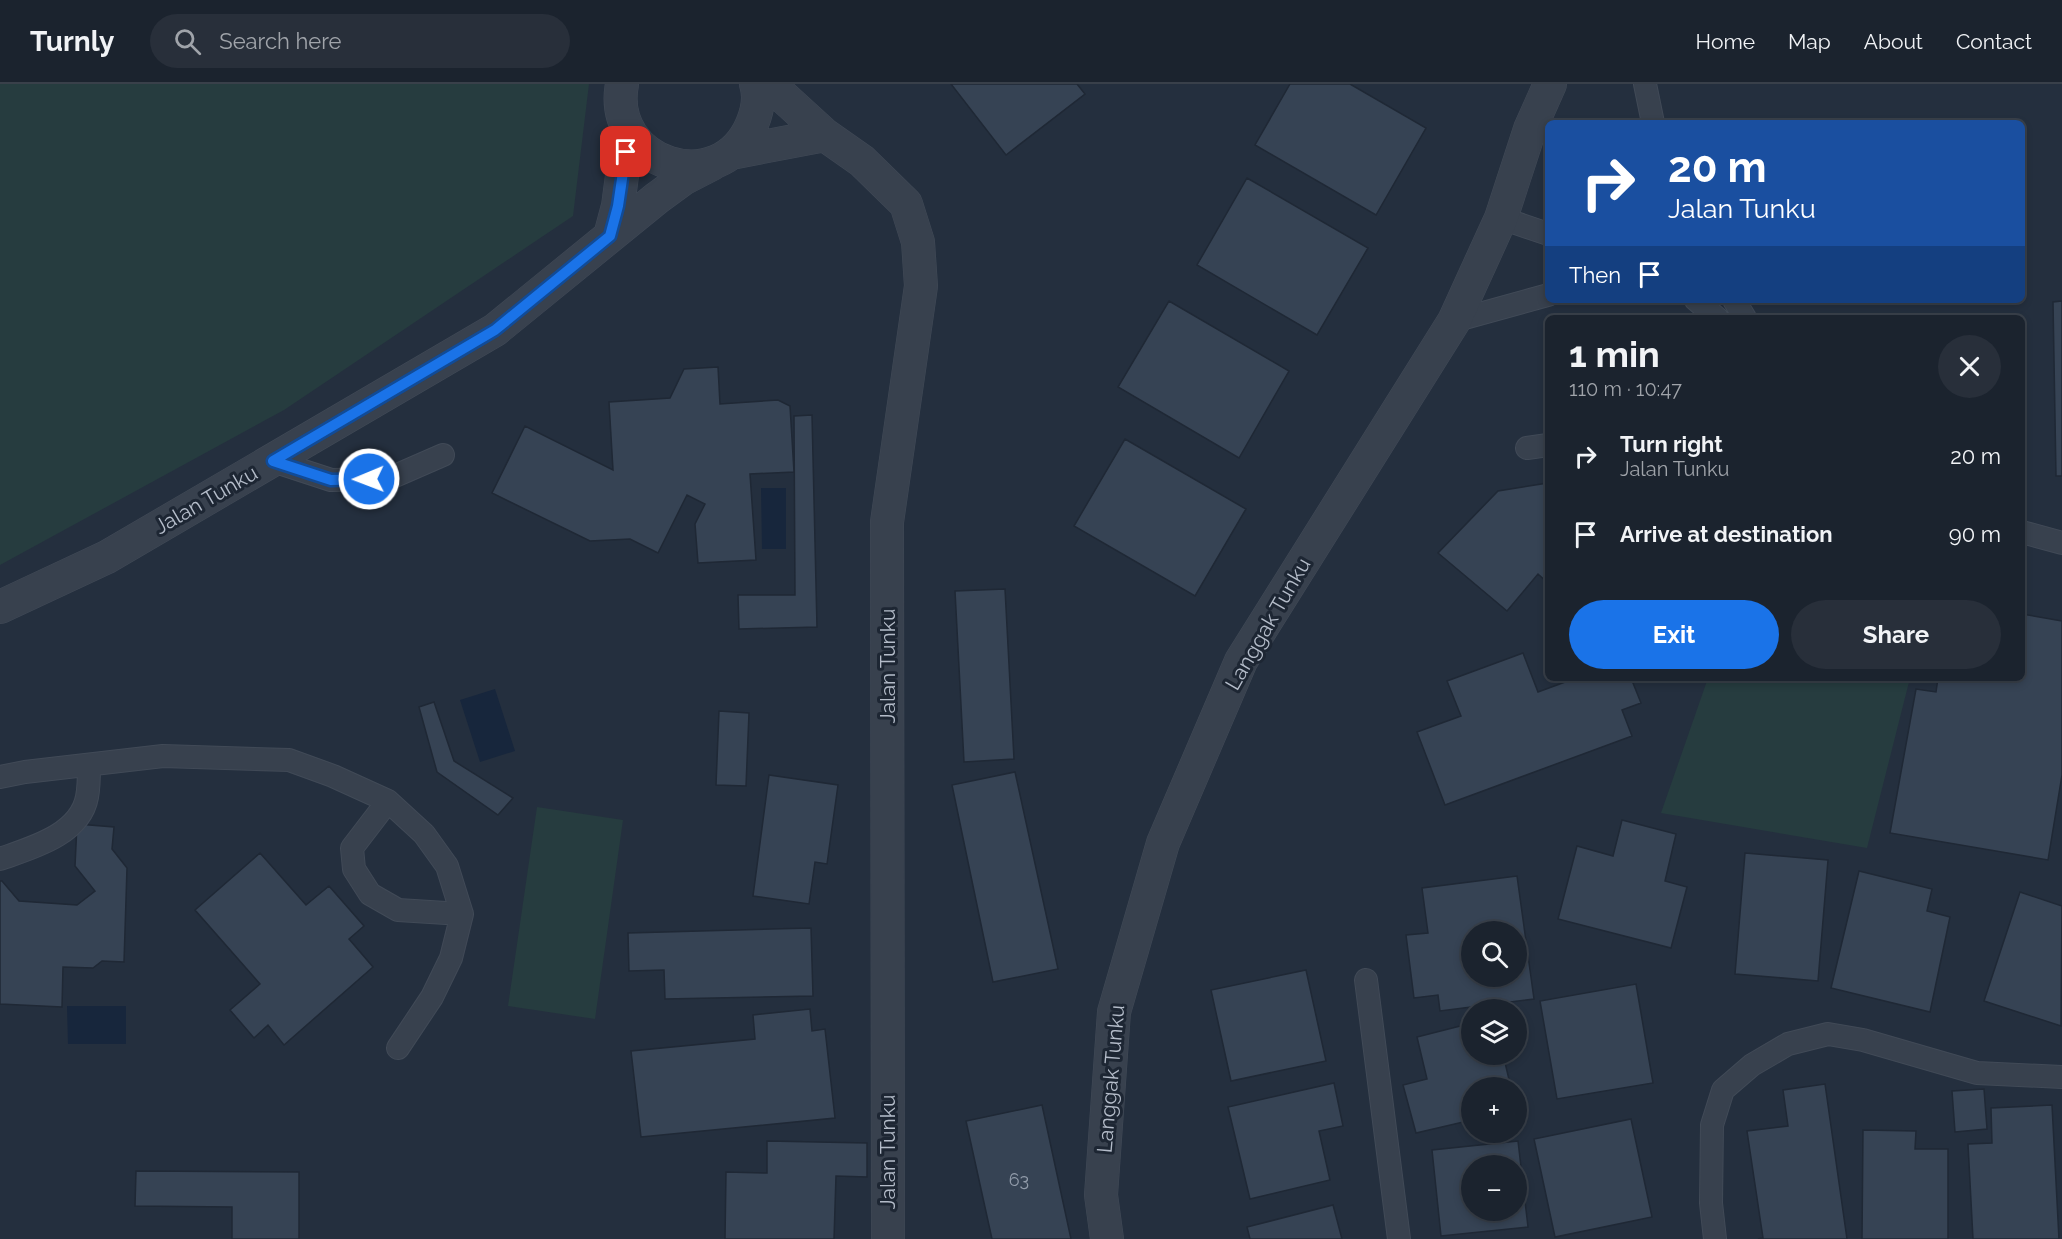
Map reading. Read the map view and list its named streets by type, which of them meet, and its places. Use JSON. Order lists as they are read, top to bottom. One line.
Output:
{"streets":{"street":["Jalan Tunku","Langgak Tunku"]},"house_numbers":["63"],"page":{"header":"Turnly","search":"Search here","nav":["Home","Map","About","Contact"],"turn":["20 m","Jalan Tunku"],"then":"Then","heading":["1 min","110 m · 10:47"],"list":[{"name":"Turn right","note":"Jalan Tunku","value":"20 m"},{"name":"Arrive at destination","value":"90 m"}],"buttons":["Exit","Share"],"map_buttons":["+","−"]}}
